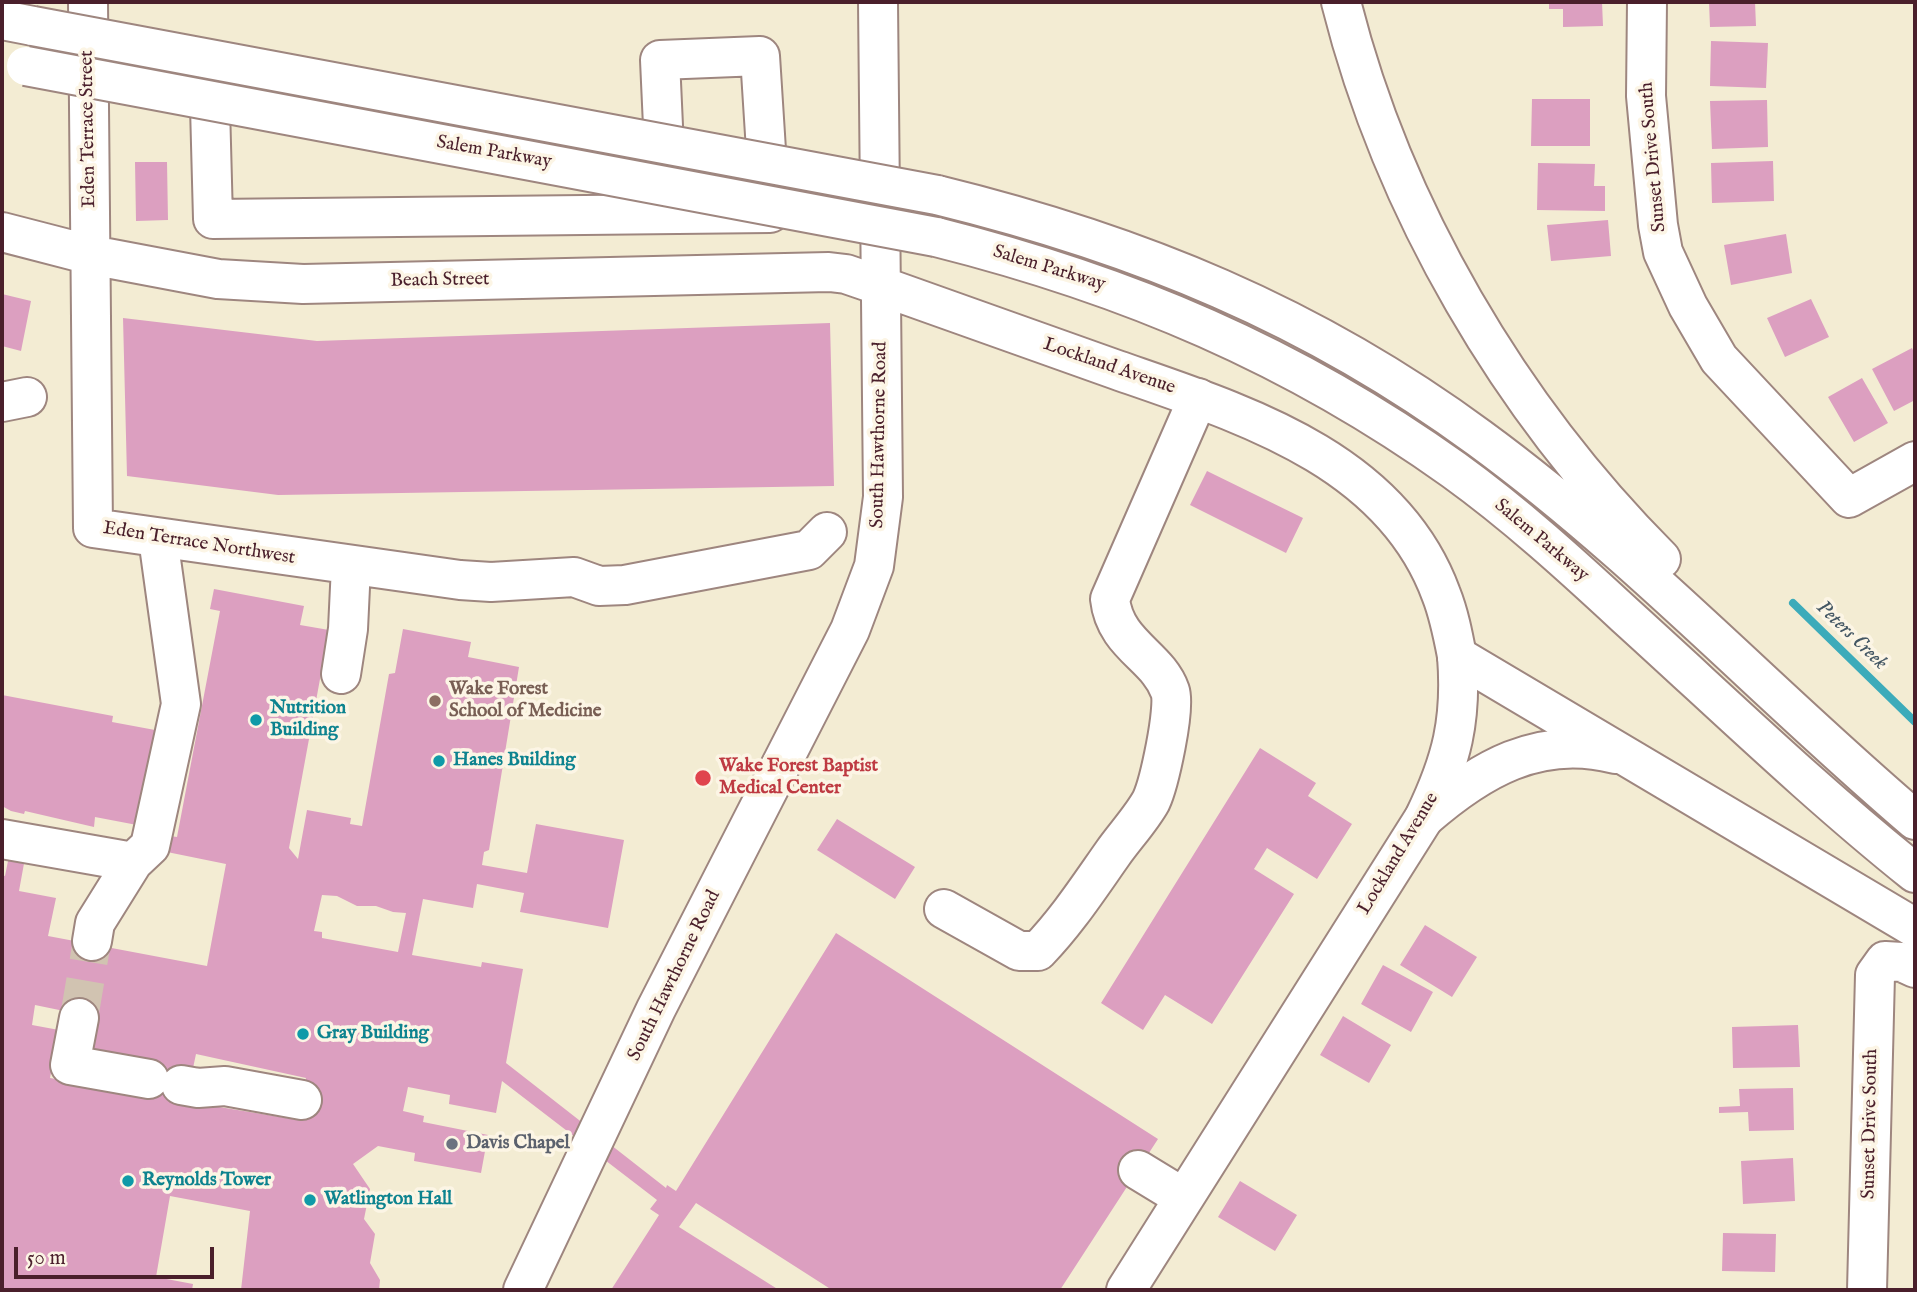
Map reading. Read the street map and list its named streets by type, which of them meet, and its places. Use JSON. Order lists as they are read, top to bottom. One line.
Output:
{"streets":{"main road":["Eden Terrace Street","Salem Parkway","Sunset Drive South","Beach Street","Lockland Avenue","South Hawthorne Road","Eden Terrace Northwest"]},"crossings":[["Eden Terrace Street","Beach Street"],["Eden Terrace Street","Eden Terrace Northwest"],["Beach Street","Lockland Avenue"],["Beach Street","South Hawthorne Road"],["Beach Street","Eden Terrace Northwest"],["Lockland Avenue","South Hawthorne Road"],["South Hawthorne Road","Eden Terrace Northwest"]],"water":["Peters Creek"],"places":["Wake Forest School of Medicine","Nutrition Building","Hanes Building","Wake Forest Baptist Medical Center","Gray Building","Davis Chapel","Reynolds Tower","Watlington Hall"],"scale_bar":"50 m"}
